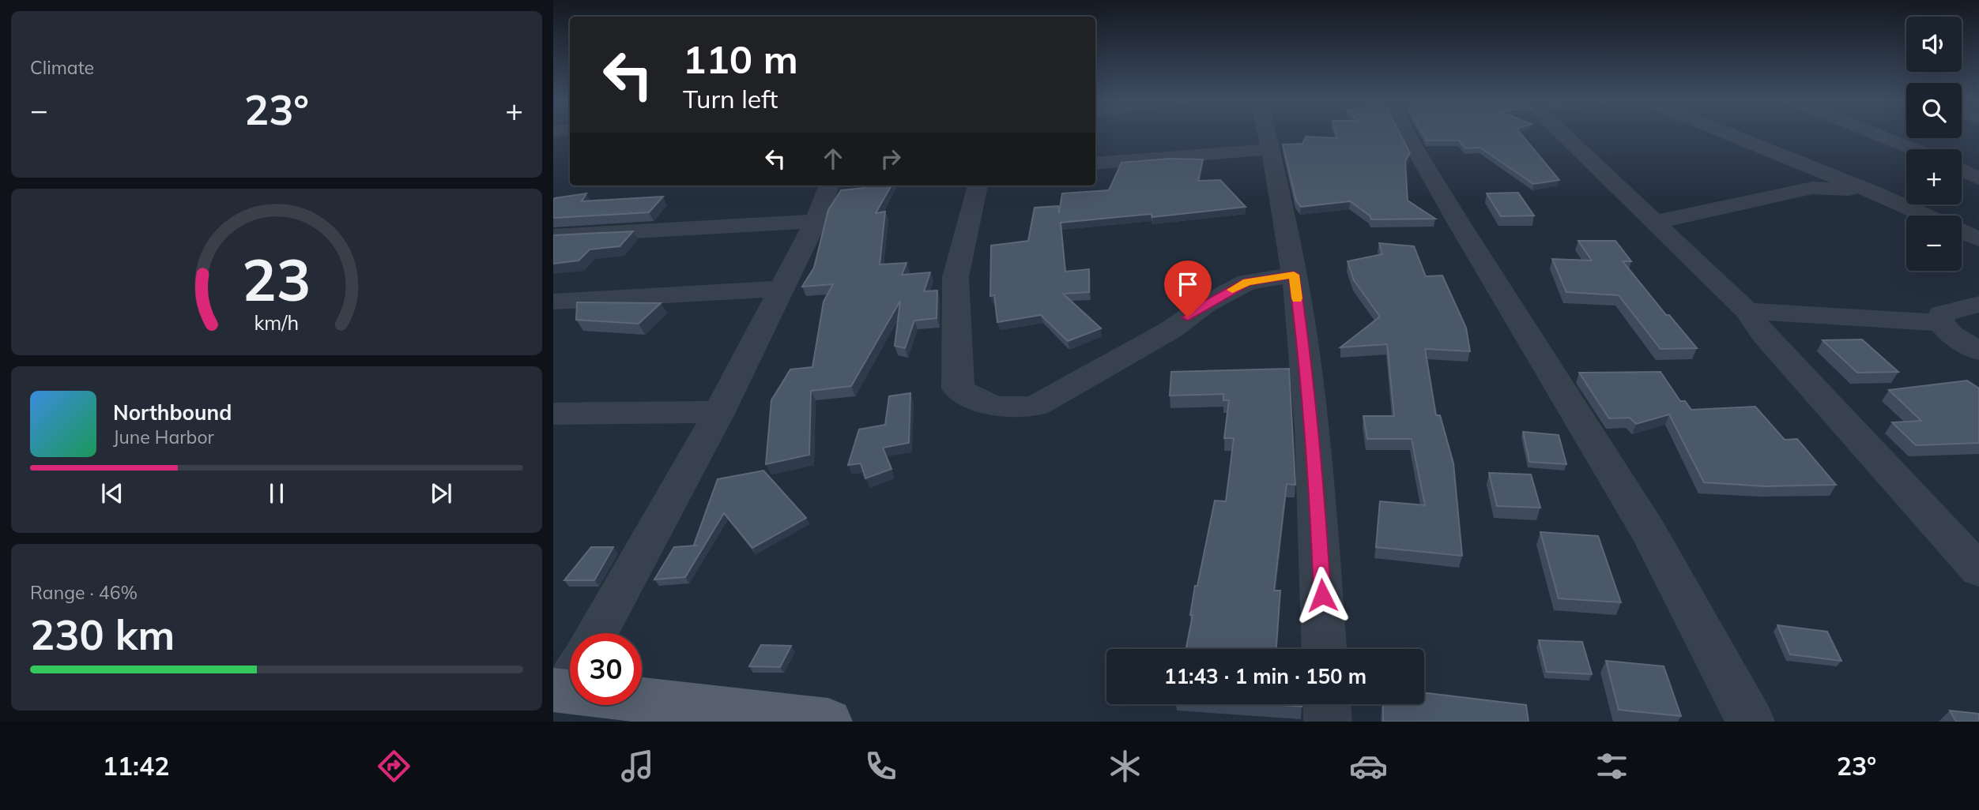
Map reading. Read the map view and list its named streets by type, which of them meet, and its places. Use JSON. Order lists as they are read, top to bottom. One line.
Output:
{"page":{"tile":["Climate",["Range · 46%","230 km"]],"map_buttons":["+","−"],"turn":["110 m","Turn left"],"heat":["−","23°","+"],"song":["Northbound","June Harbor"],"limit":"30","trip":"11:43 · 1 min · 150 m","tabs":["11:42","23°"],"gauge":["23","km/h"]}}
